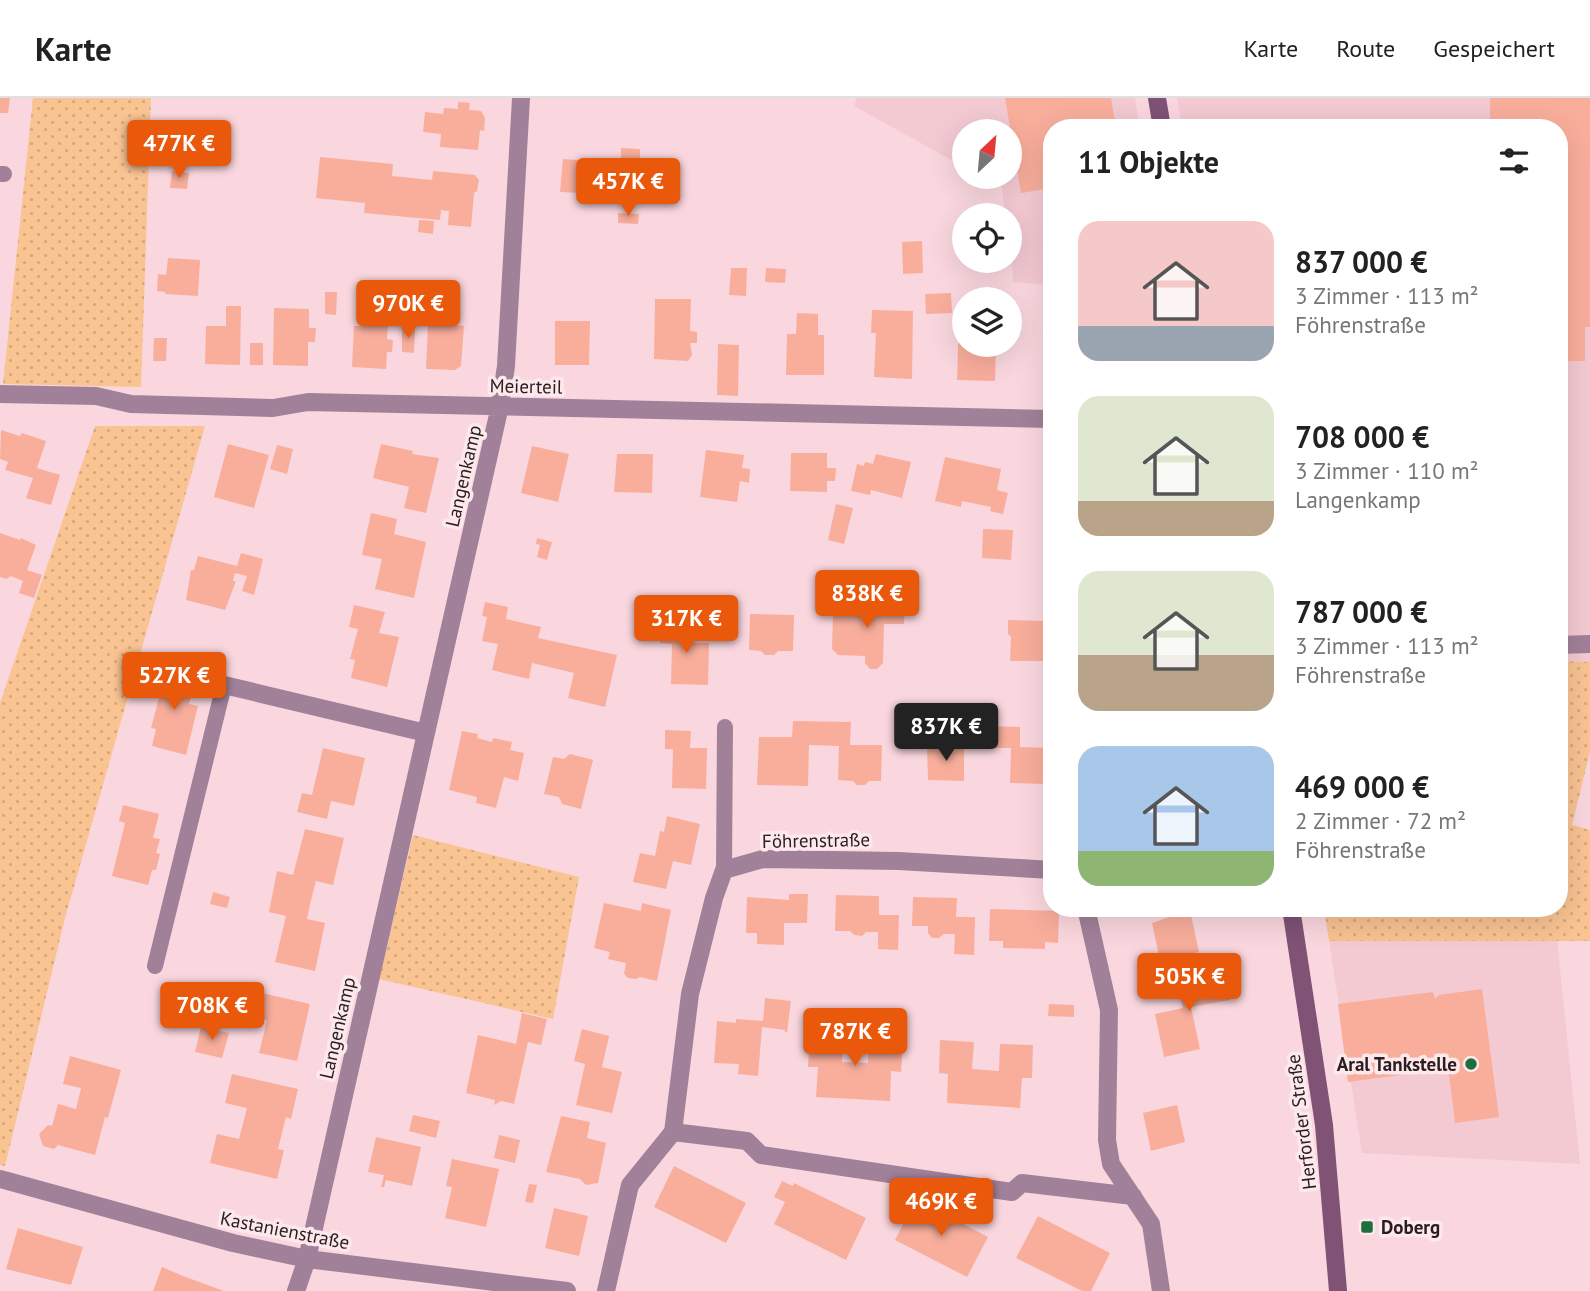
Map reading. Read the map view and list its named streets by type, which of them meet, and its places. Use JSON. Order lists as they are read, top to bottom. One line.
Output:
{"streets":{"main road":["Herforder Straße"],"street":["Meierteil","Langenkamp","Föhrenstraße","Kastanienstraße"]},"crossings":[["Meierteil","Langenkamp"],["Langenkamp","Kastanienstraße"]],"places":{"other":["Aral Tankstelle"],"transit":["Doberg"]},"north":"top right","page":{"header":"Karte","nav":["Karte","Route","Gespeichert"],"heading":"11 Objekte","price":["477K €","457K €","970K €","838K €","317K €","527K €","837K €","505K €","708K €","787K €","469K €"],"list":[{"name":"837 000 €","note":"3 Zimmer · 113 m² · Föhrenstraße"},{"name":"708 000 €","note":"3 Zimmer · 110 m² · Langenkamp"},{"name":"787 000 €","note":"3 Zimmer · 113 m² · Föhrenstraße"},{"name":"469 000 €","note":"2 Zimmer · 72 m² · Föhrenstraße"}]}}
